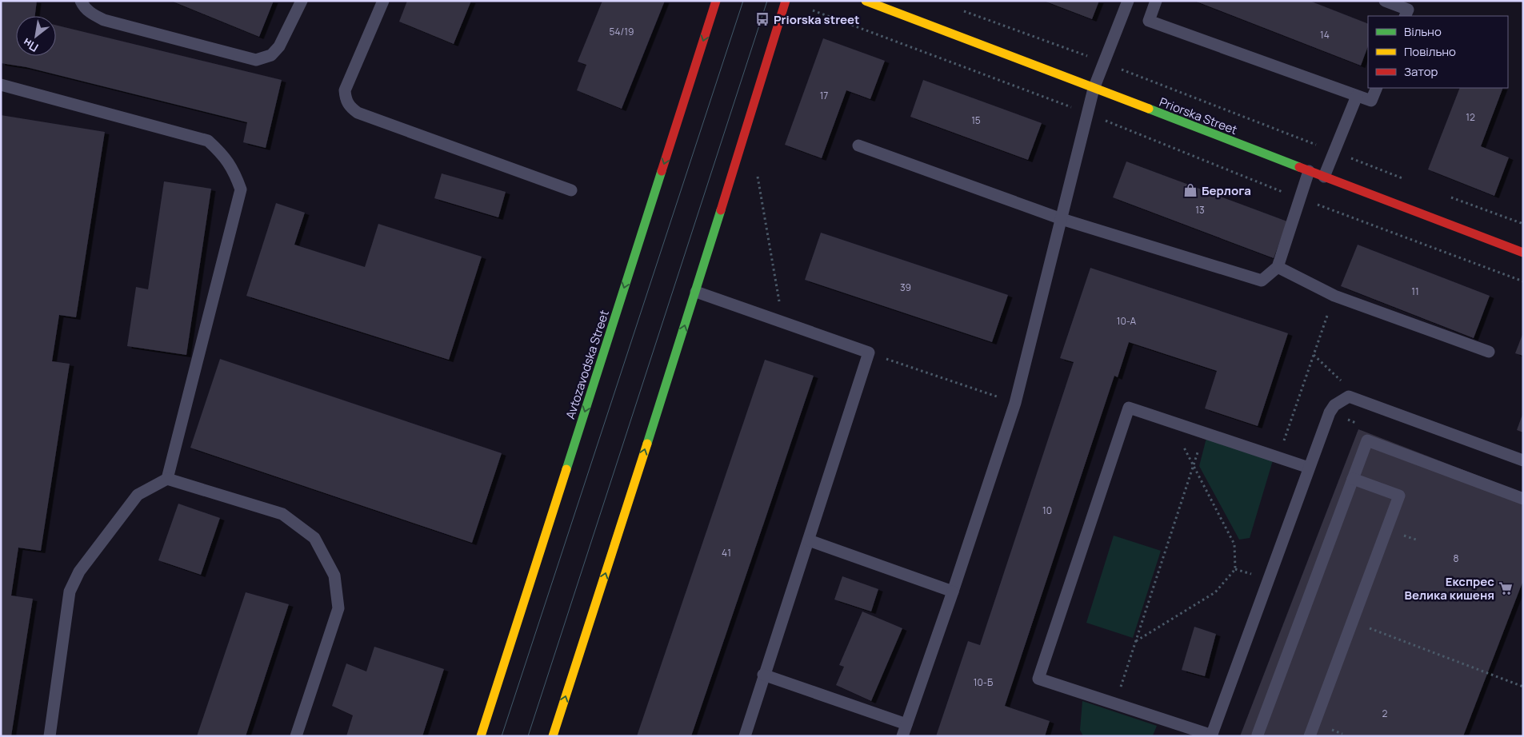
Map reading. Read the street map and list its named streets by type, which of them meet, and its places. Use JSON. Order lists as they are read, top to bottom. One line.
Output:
{"streets":{"main road":["Priorska Street","Avtozavodska Street"]},"places":{"bus stop":["Priorska street"],"shop":["Берлога"],"supermarket":["Експрес Велика кишеня"]},"house_numbers":["54/19","14","17","12","15","13","39","11","10-А","10","41","8","10-Б","2"],"legend":["Вільно","Повільно","Затор"],"north":"bottom left"}
